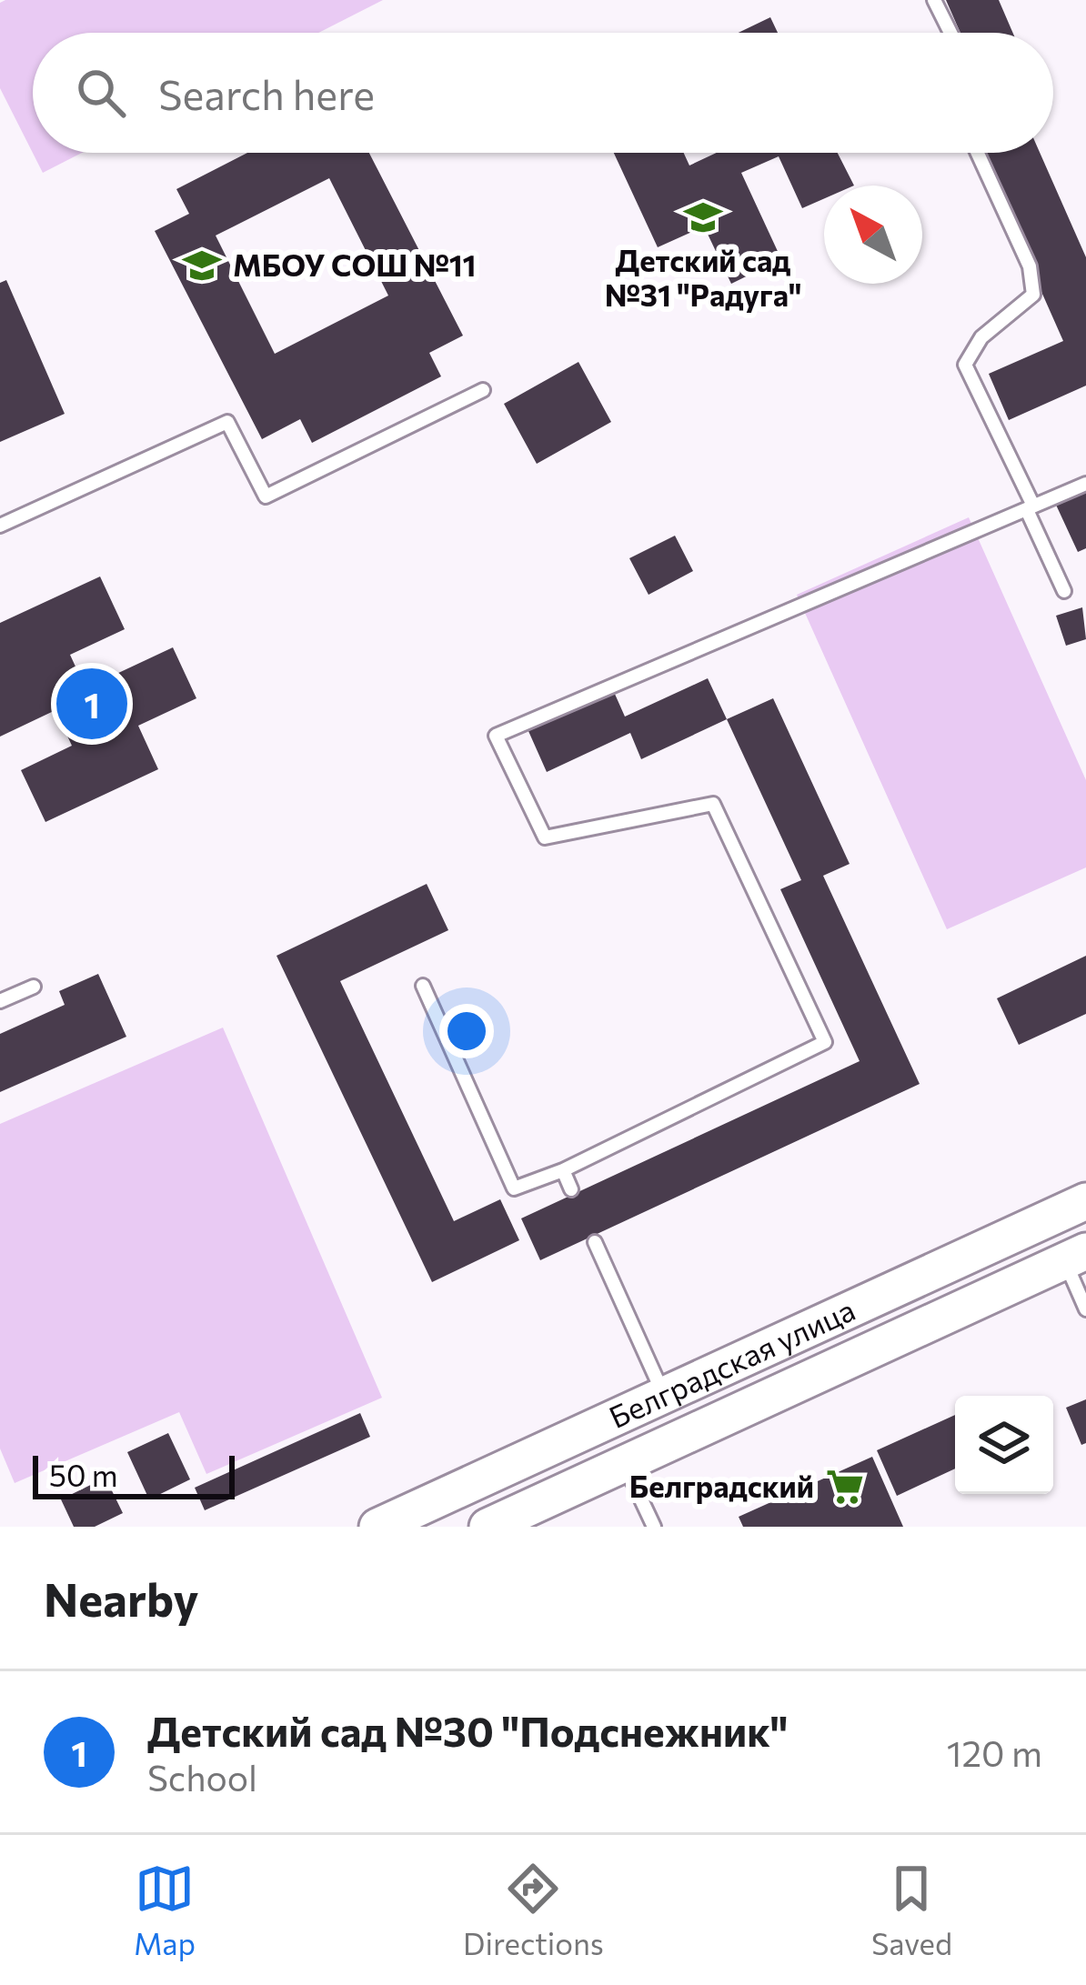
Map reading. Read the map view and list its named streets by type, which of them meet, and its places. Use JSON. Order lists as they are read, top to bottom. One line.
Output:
{"streets":{"street":["Белградская улица"]},"places":{"school or university":["Детский сад №31 \"Радуга\"","МБОУ СОШ №11"],"supermarket":["Белградский"]},"scale_bar":"50 m","north":"top left","page":{"search":"Search here","pins":"1","scale":"50 m","heading":"Nearby","list":[{"mark":"1","name":"Детский сад №30 \"Подснежник\"","note":"School","value":"120 m"}],"nav":["Map","Directions","Saved"]}}
